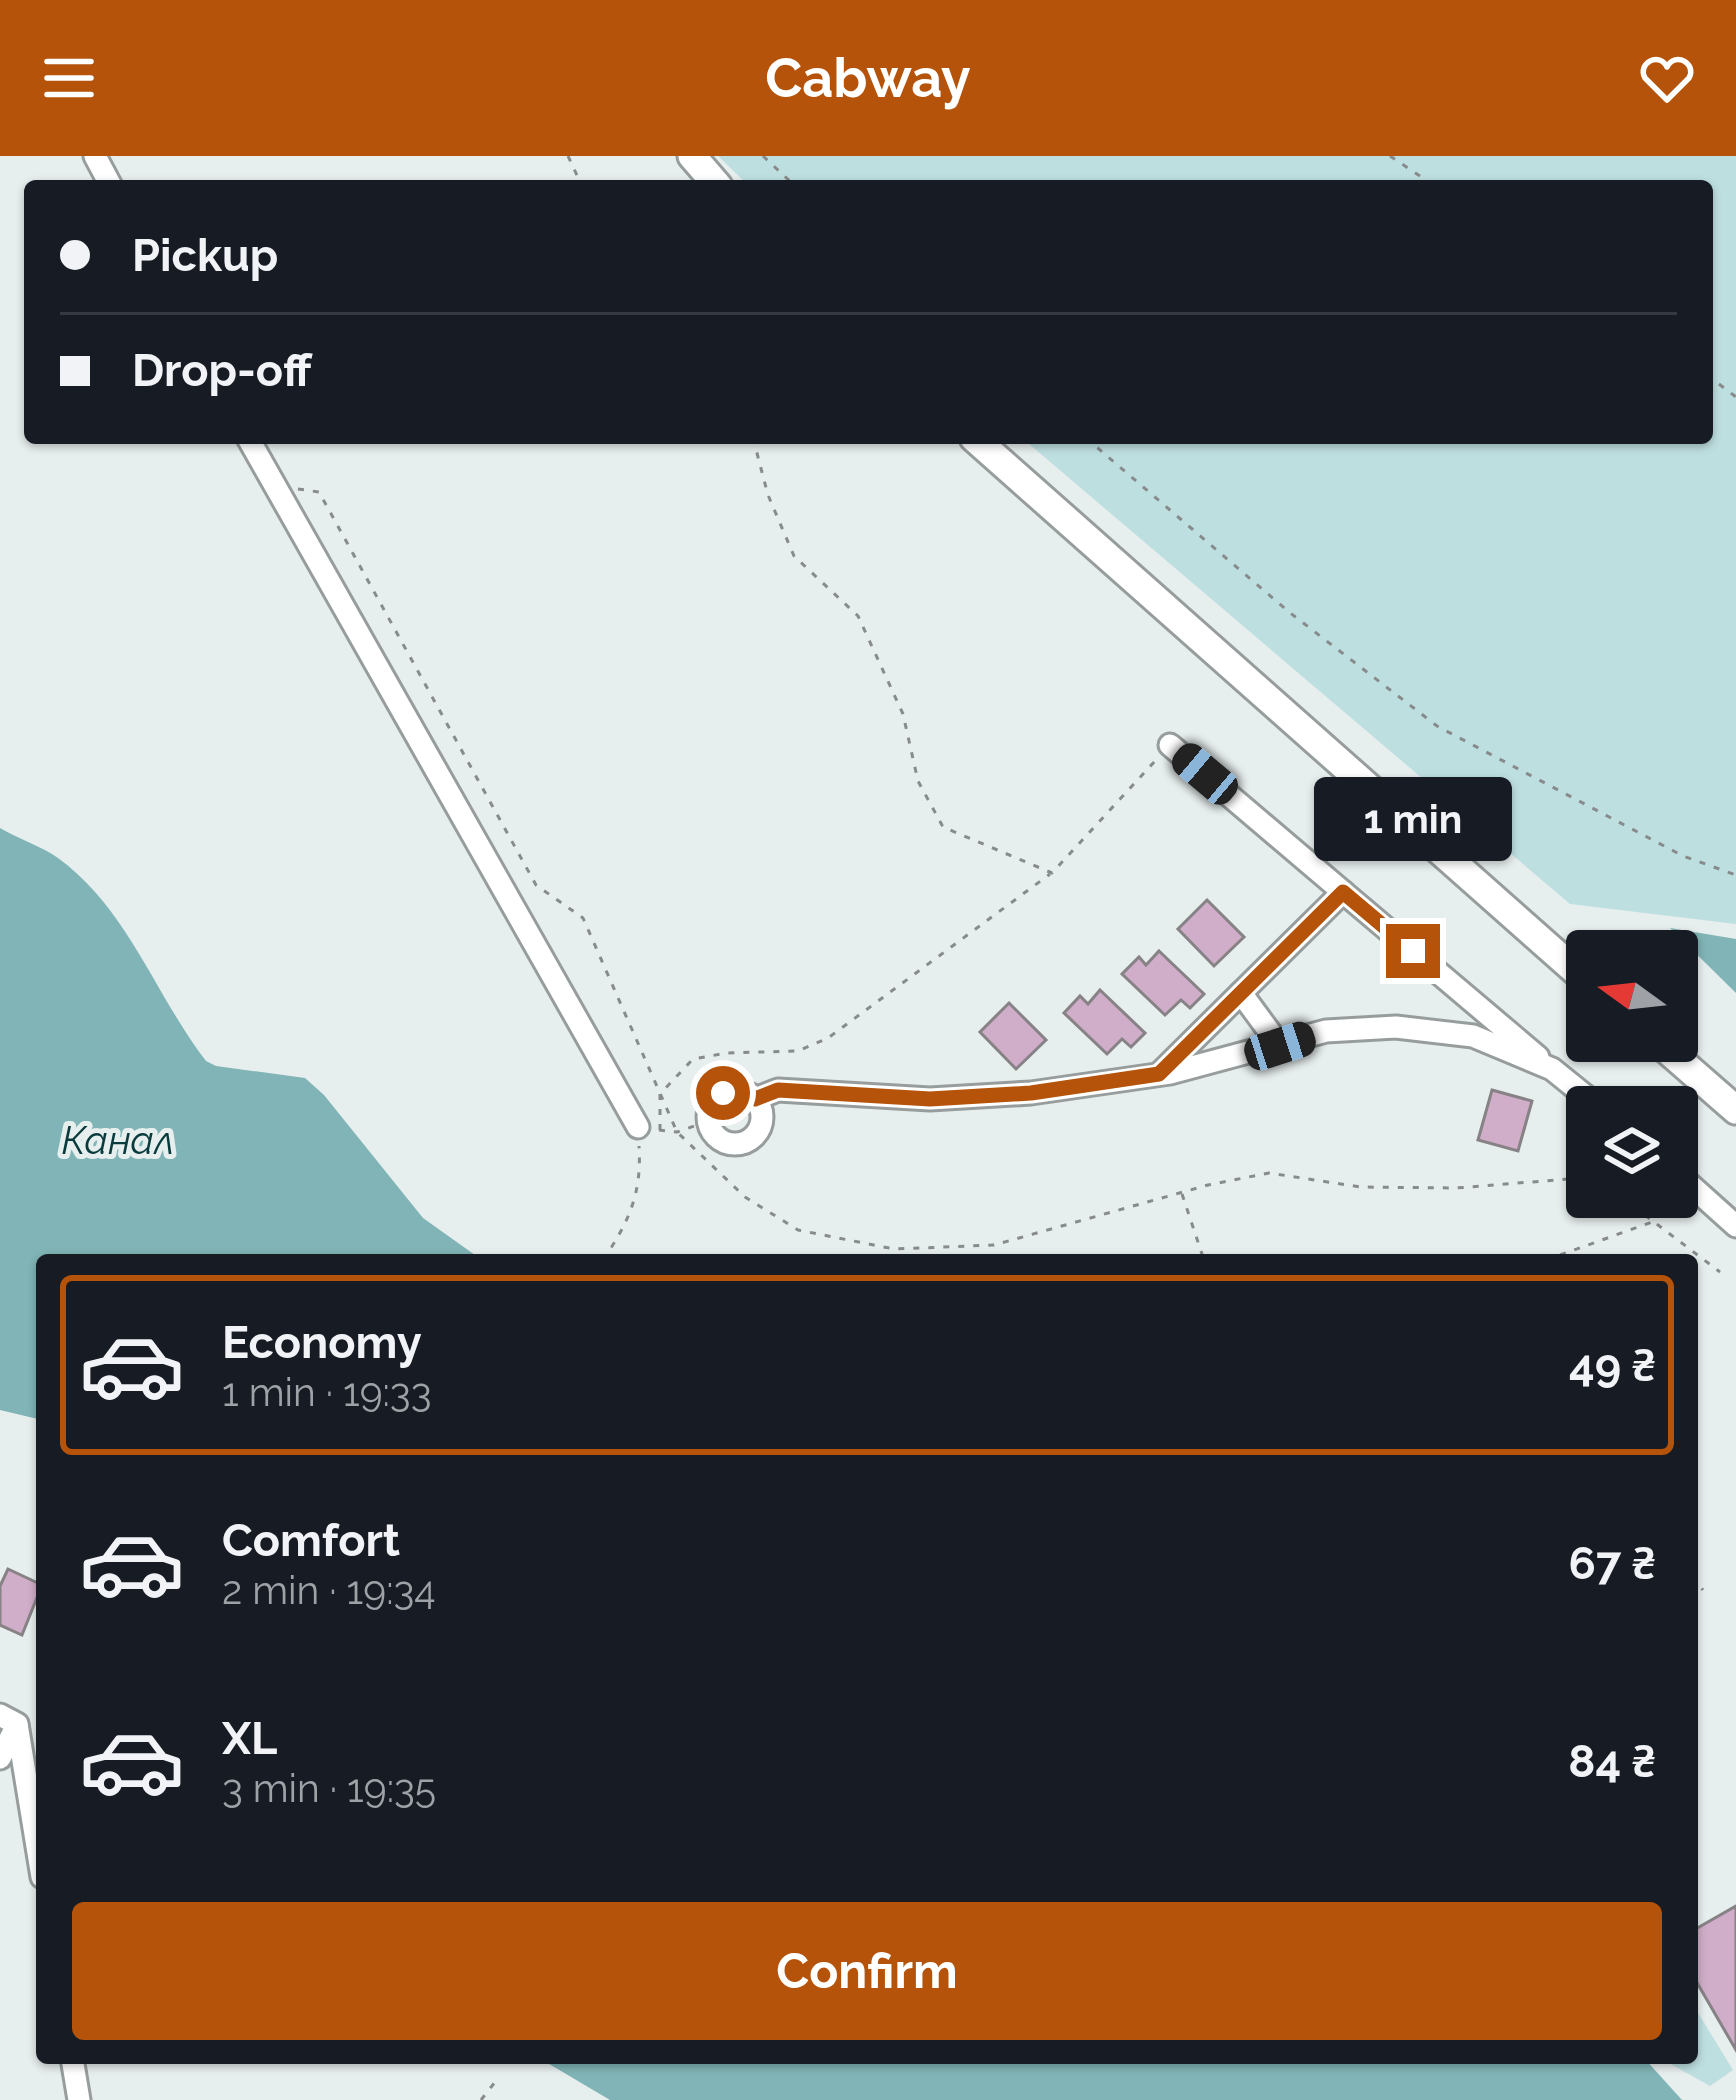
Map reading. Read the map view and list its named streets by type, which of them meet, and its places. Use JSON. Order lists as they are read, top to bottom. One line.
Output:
{"water":["Канал"],"north":"left","page":{"header":"Cabway","banner":["Pickup","Drop-off"],"bubble":"1 min","list":[{"name":"Economy","note":"1 min · 19:33","value":"49 ₴"},{"name":"Comfort","note":"2 min · 19:34","value":"67 ₴"},{"name":"XL","note":"3 min · 19:35","value":"84 ₴"}],"buttons":"Confirm"}}
